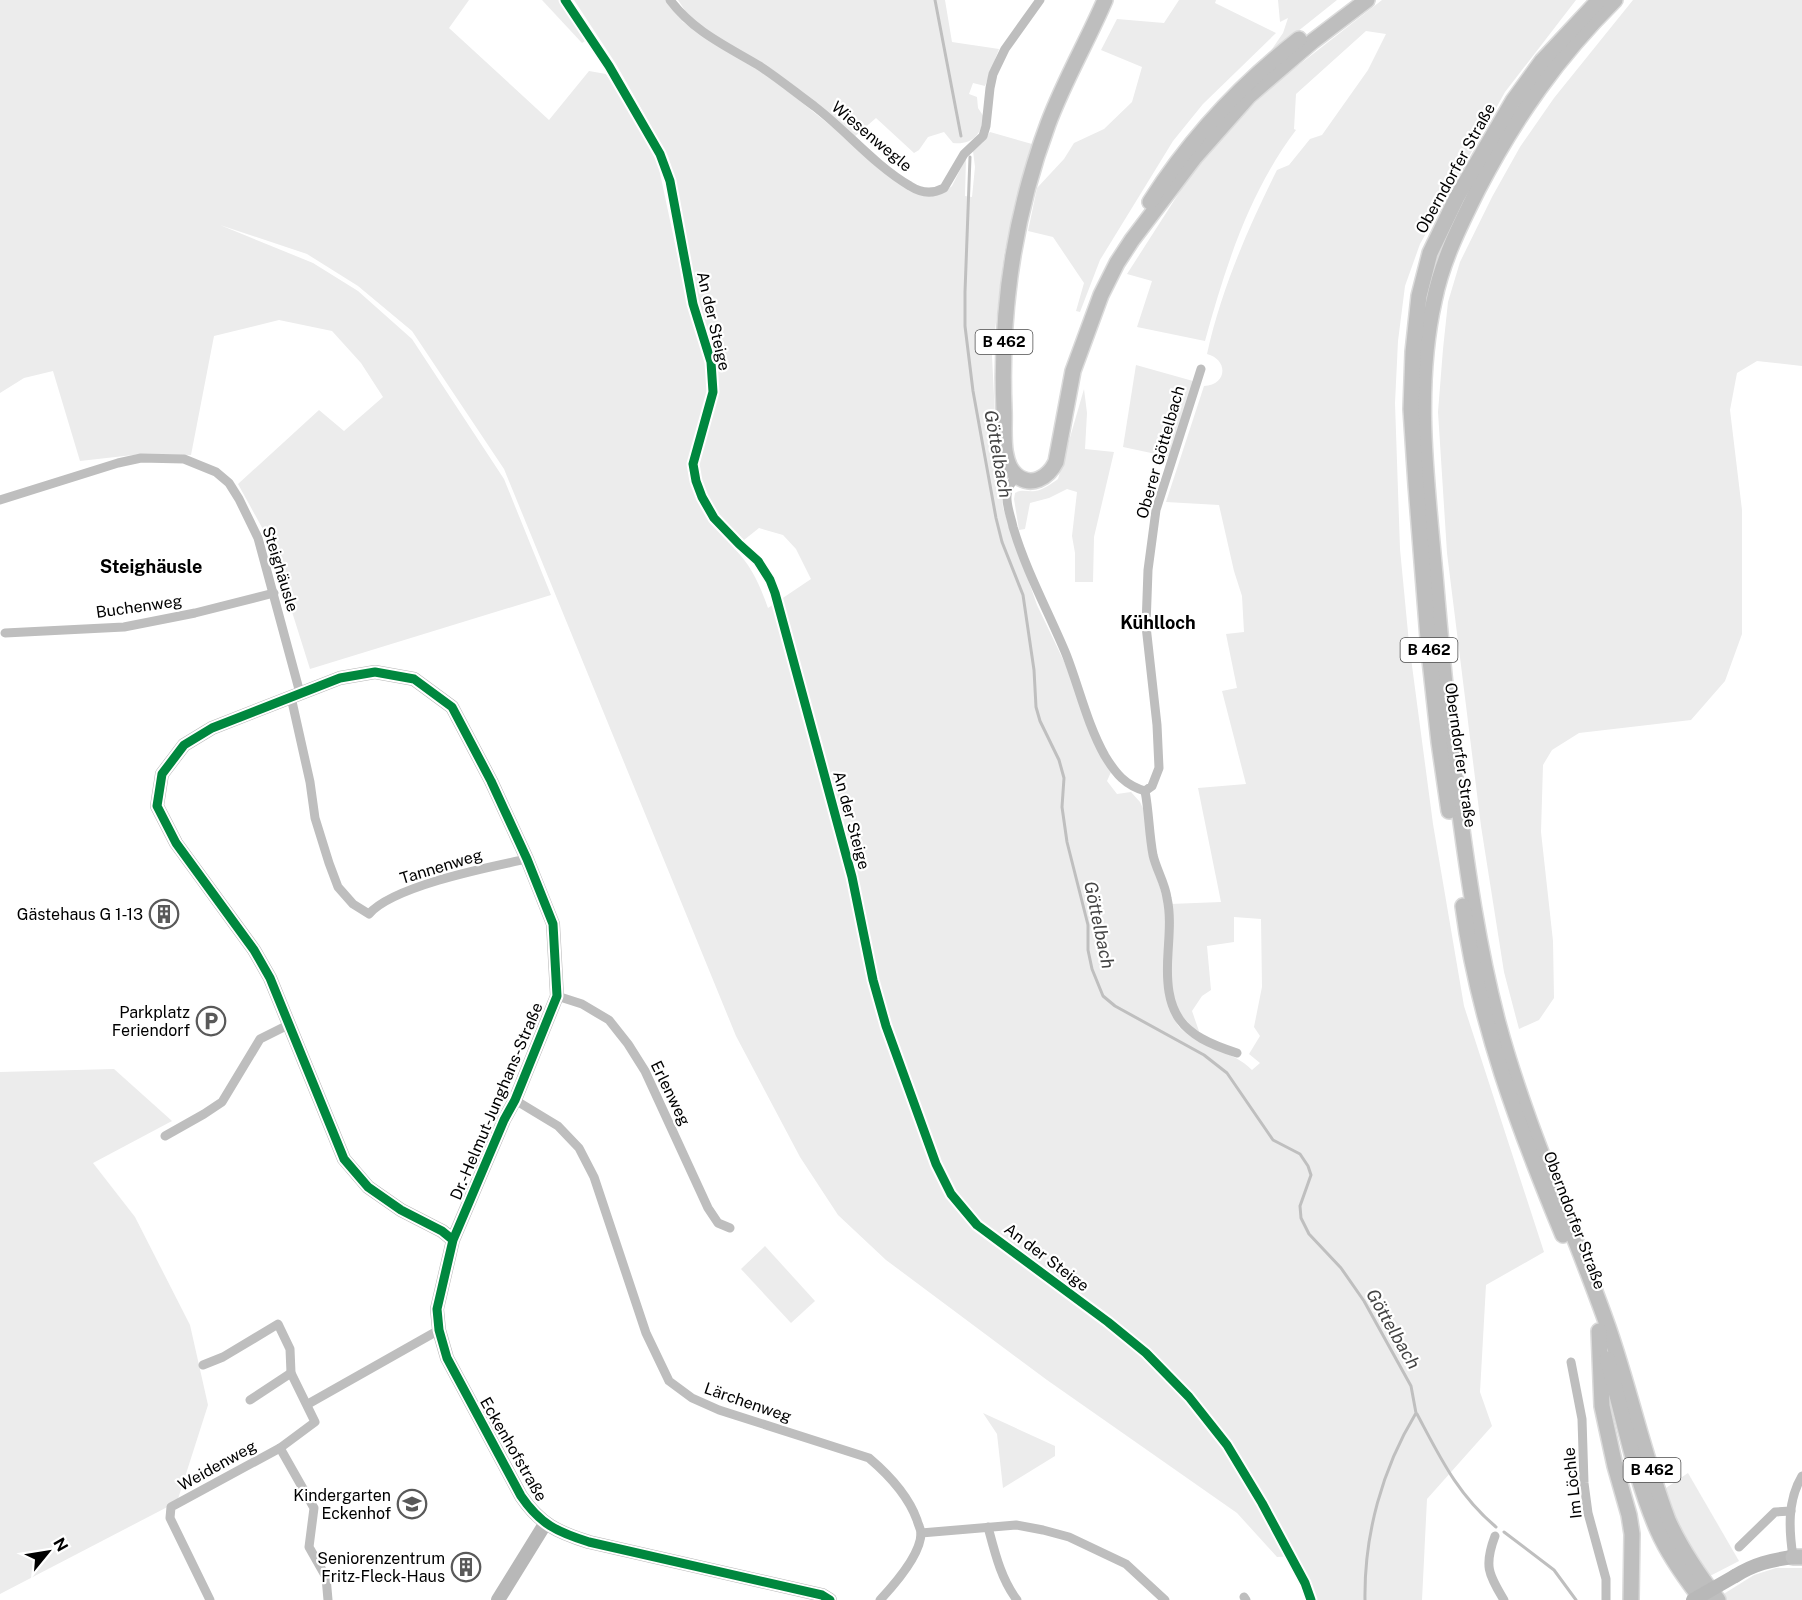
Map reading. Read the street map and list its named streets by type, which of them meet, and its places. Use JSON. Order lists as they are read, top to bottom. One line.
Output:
{"streets":{"main road":["Oberndorfer Straße","B 462"],"street":["Wiesenwegle","An der Steige","Oberer Göttelbach","Steighäusle","Buchenweg","Tannenweg","Erlenweg","Dr.-Helmut-Junghans-Straße","Lärchenweg","Eckenhofstraße","Weidenweg","Im Löchle"]},"crossings":[["Oberndorfer Straße","B 462"],["Steighäusle","Buchenweg"],["Steighäusle","Tannenweg"],["Steighäusle","Dr.-Helmut-Junghans-Straße"],["Tannenweg","Dr.-Helmut-Junghans-Straße"],["Erlenweg","Dr.-Helmut-Junghans-Straße"],["Dr.-Helmut-Junghans-Straße","Lärchenweg"],["Dr.-Helmut-Junghans-Straße","Eckenhofstraße"]],"districts":["Steighäusle","Kühlloch"],"water":["Göttelbach"],"places":{"building":["Gästehaus G 1-13","Seniorenzentrum Fritz-Fleck-Haus"],"parking":["Parkplatz Feriendorf"],"school or university":["Kindergarten Eckenhof"]},"north":"top right"}
